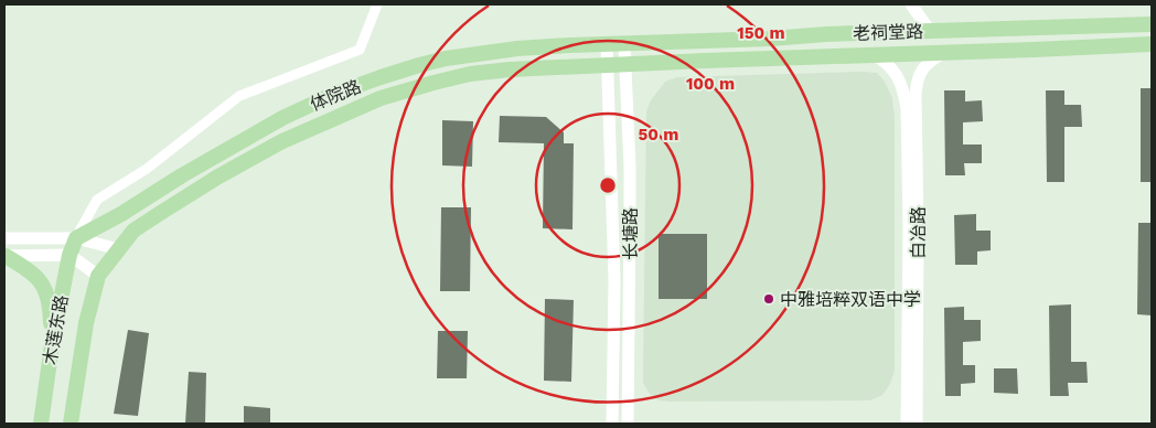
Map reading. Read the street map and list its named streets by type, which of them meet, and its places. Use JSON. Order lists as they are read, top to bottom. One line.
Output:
{"streets":{"main road":["老祠堂路","体院路","白冶路","长塘路","木莲东路"]},"crossings":[["老祠堂路","体院路"],["老祠堂路","白冶路"],["老祠堂路","长塘路"],["体院路","长塘路"],["体院路","木莲东路"]],"places":["中雅培粹双语中学"],"rings":["150 m","100 m","50 m"]}
